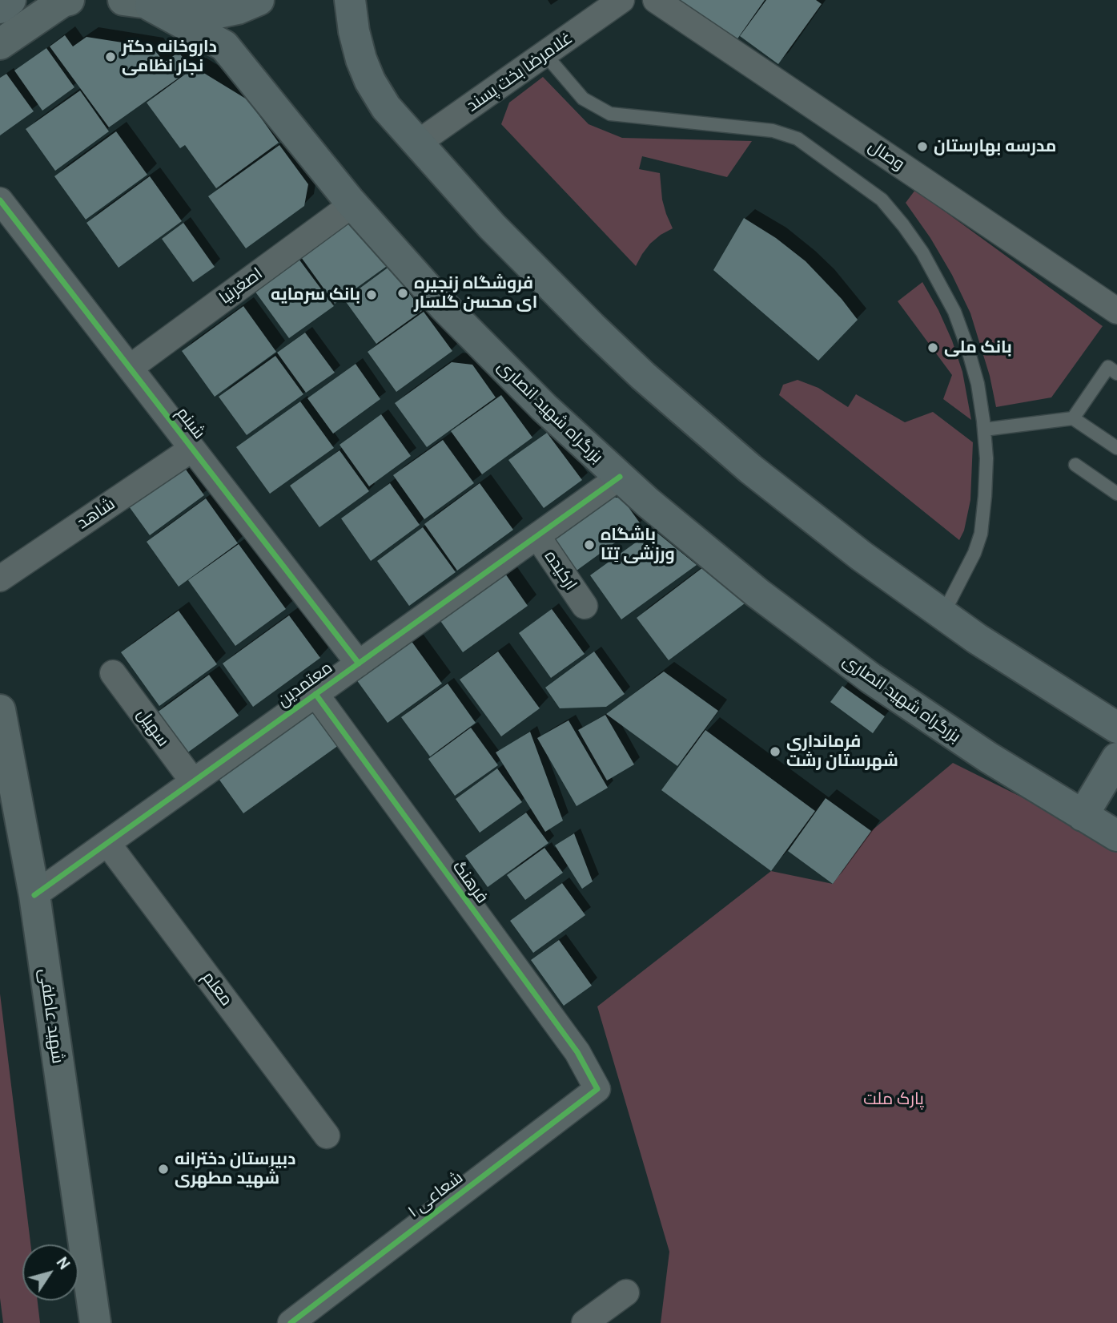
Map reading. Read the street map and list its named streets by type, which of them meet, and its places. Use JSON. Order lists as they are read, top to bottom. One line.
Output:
{"streets":{"main road":["بزرگراه شهید انصاری","شهید عاطفی"],"street":["غلامرضا بخت پسند","وصال","اصغرنیا","شبنم","شاهد","ارکیده","معتمدین","سهیل","فرهنگ","معلم","شعاعی ۱"]},"crossings":[["اصغرنیا","بزرگراه شهید انصاری"],["اصغرنیا","شبنم"],["بزرگراه شهید انصاری","معتمدین"],["شبنم","شاهد"],["شبنم","معتمدین"],["ارکیده","معتمدین"],["معتمدین","سهیل"],["معتمدین","فرهنگ"],["معتمدین","معلم"],["معتمدین","شهید عاطفی"],["فرهنگ","شعاعی ۱"]],"parks":["پارک ملت"],"places":["داروخانه دکتر نجار نظامی","مدرسه بهارستان","فروشگاه زنجیره ای محسن گلسار","بانک سرمایه","بانک ملی","باشگاه ورزشی تِتا","فرمانداری شهرستان رشت","دبیرستان دخترانه شهید مطهری"],"north":"top right"}
